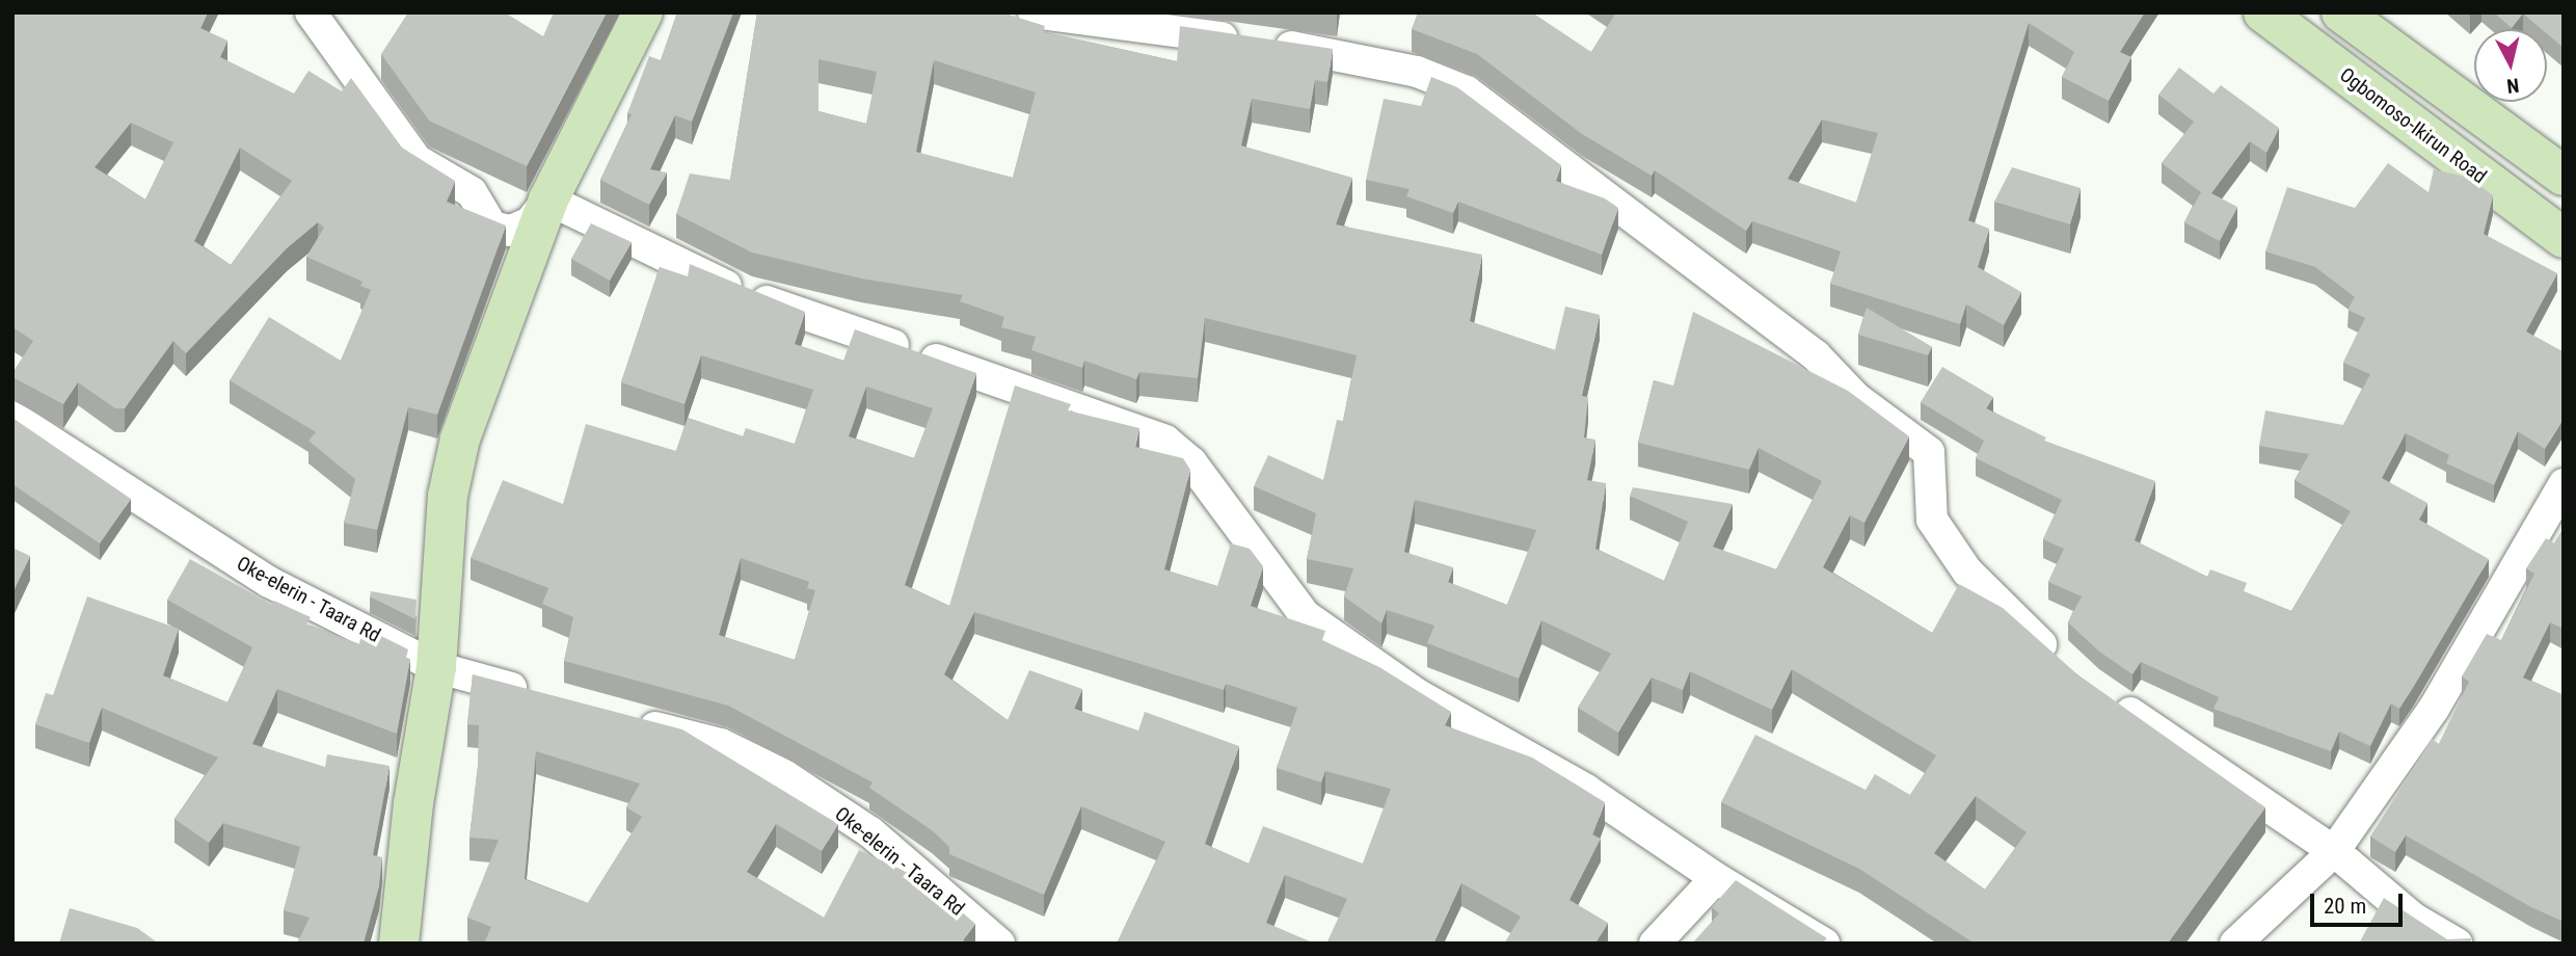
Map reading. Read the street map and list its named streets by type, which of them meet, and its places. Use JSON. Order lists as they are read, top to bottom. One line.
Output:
{"streets":{"street":["Ogbomoso-Ikirun Road","Oke-elerin - Taara Rd"]},"scale_bar":"20 m","north":"bottom"}
